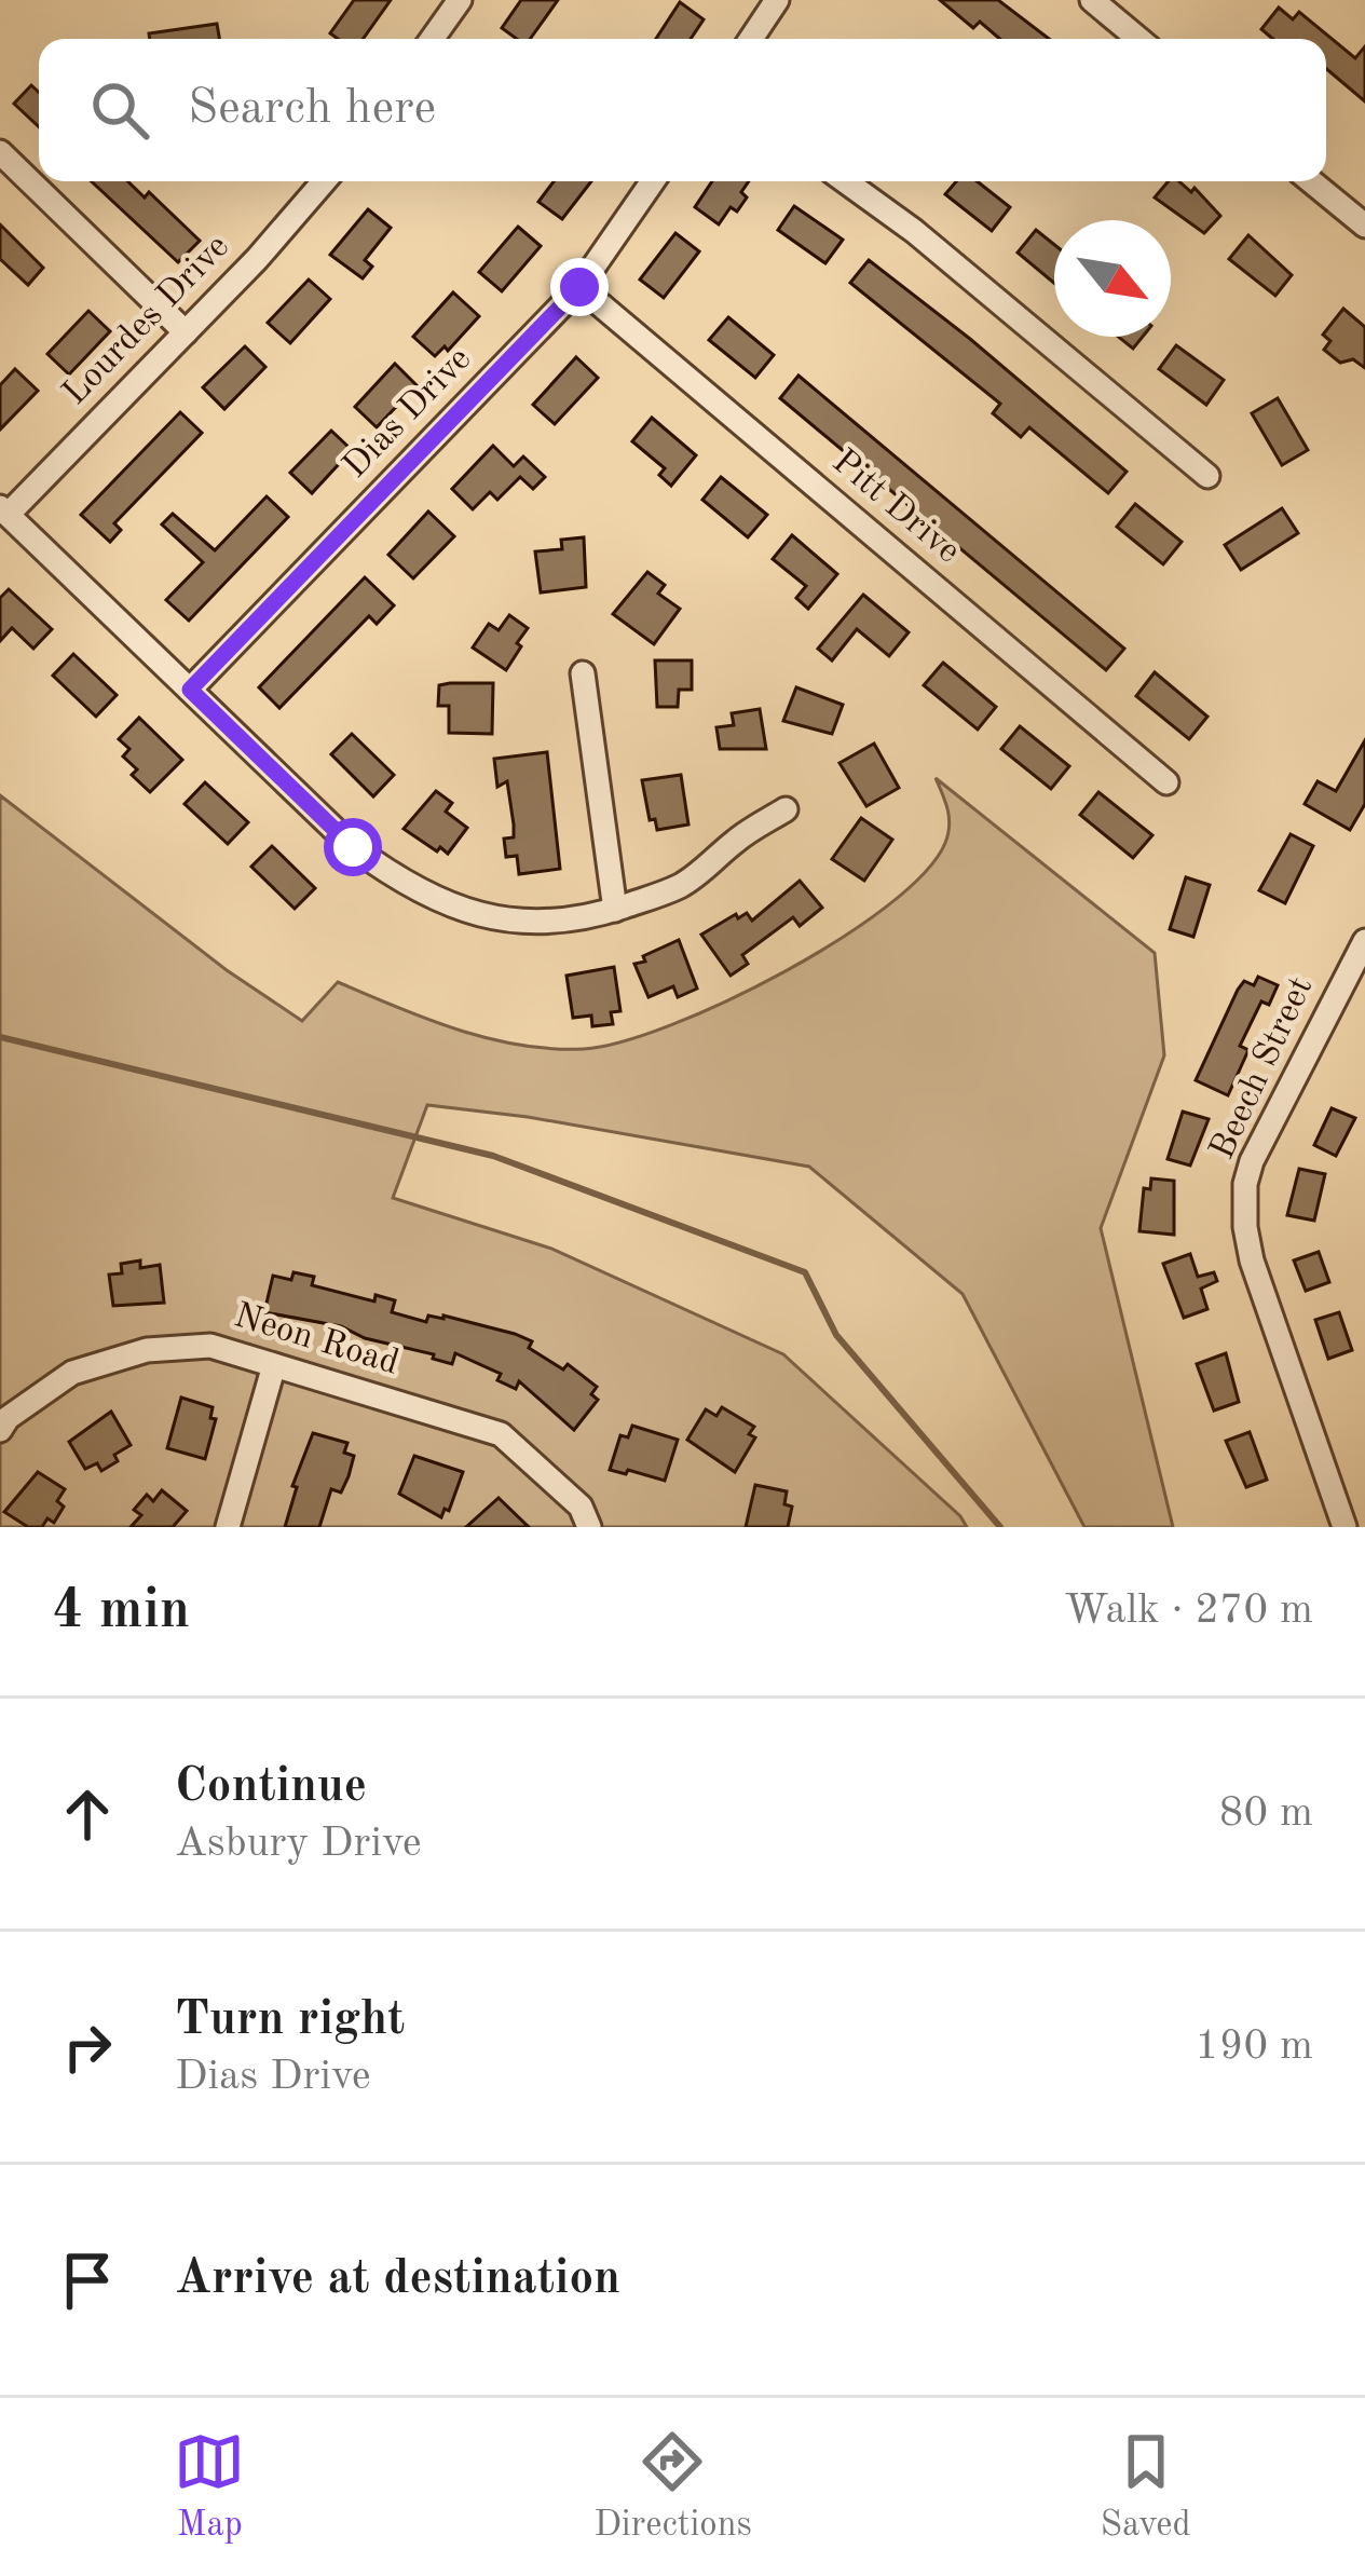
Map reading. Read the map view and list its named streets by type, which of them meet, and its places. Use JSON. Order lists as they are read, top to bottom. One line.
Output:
{"streets":{"street":["Lourdes Drive","Dias Drive","Pitt Drive","Beech Street","Neon Road"]},"crossings":[["Dias Drive","Pitt Drive"]],"north":"bottom right","page":{"search":"Search here","heading":["4 min","Walk · 270 m"],"list":[["Continue","Asbury Drive","80 m"],["Turn right","Dias Drive","190 m"],"Arrive at destination"],"nav":["Map","Directions","Saved"]}}
